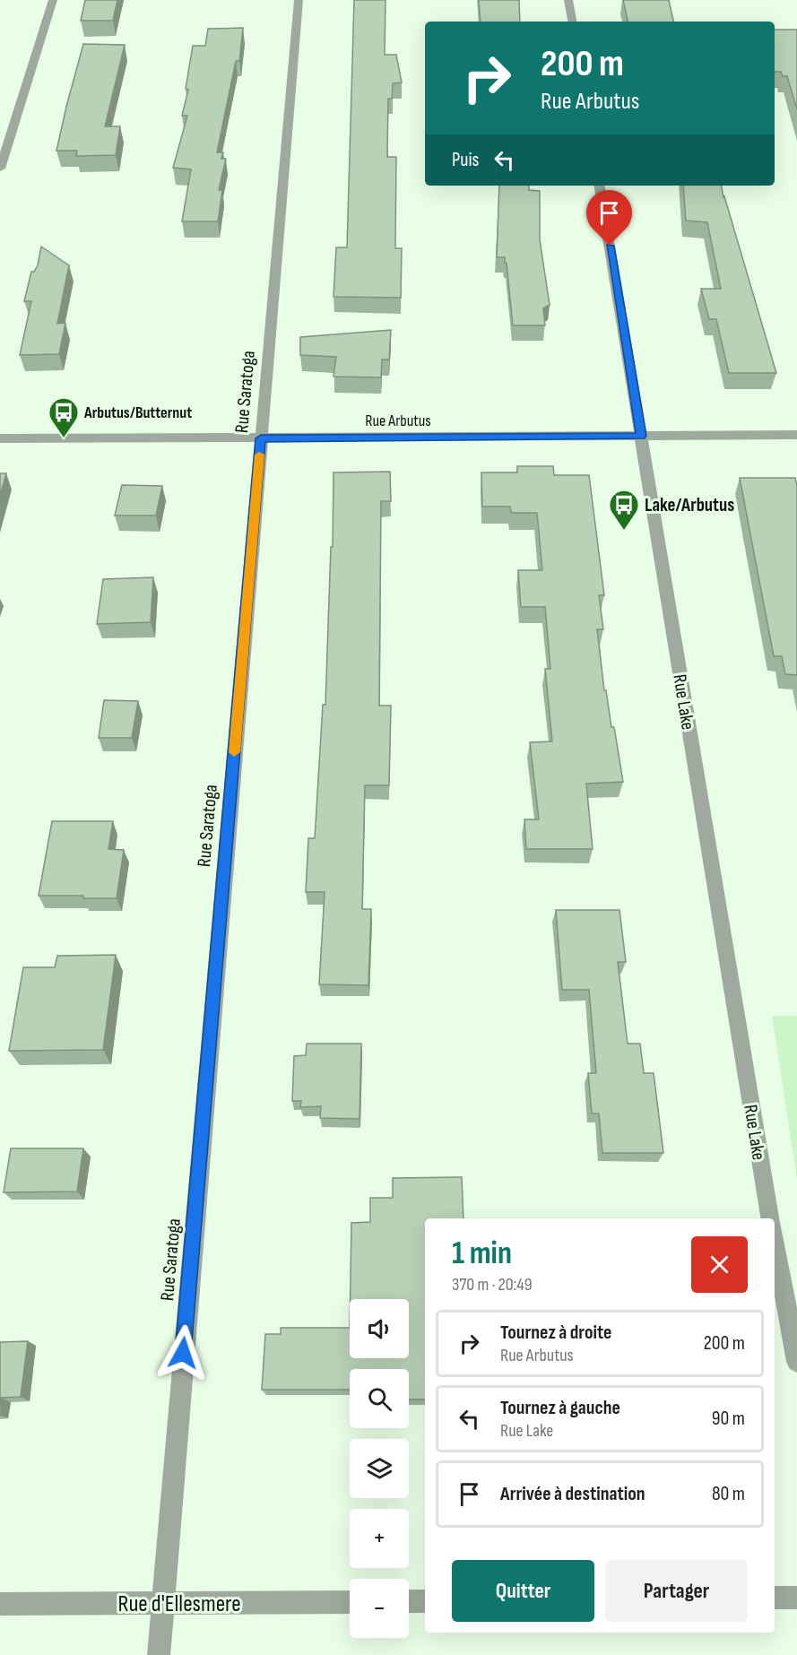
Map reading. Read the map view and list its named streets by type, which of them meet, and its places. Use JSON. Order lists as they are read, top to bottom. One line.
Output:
{"streets":{"street":["Rue Saratoga","Rue Arbutus","Rue Lake","Rue d'Ellesmere"]},"crossings":[["Rue Saratoga","Rue Arbutus"],["Rue Saratoga","Rue d'Ellesmere"],["Rue Arbutus","Rue Lake"]],"places":{"bus stop":["Arbutus/Butternut","Lake/Arbutus"]},"page":{"turn":["200 m","Rue Arbutus"],"then":"Puis","heading":["1 min","370 m · 20:49"],"map_buttons":["+","−"],"list":[{"name":"Tournez à droite","note":"Rue Arbutus","value":"200 m"},{"name":"Tournez à gauche","note":"Rue Lake","value":"90 m"},{"name":"Arrivée à destination","value":"80 m"}],"buttons":["Quitter","Partager"]}}
